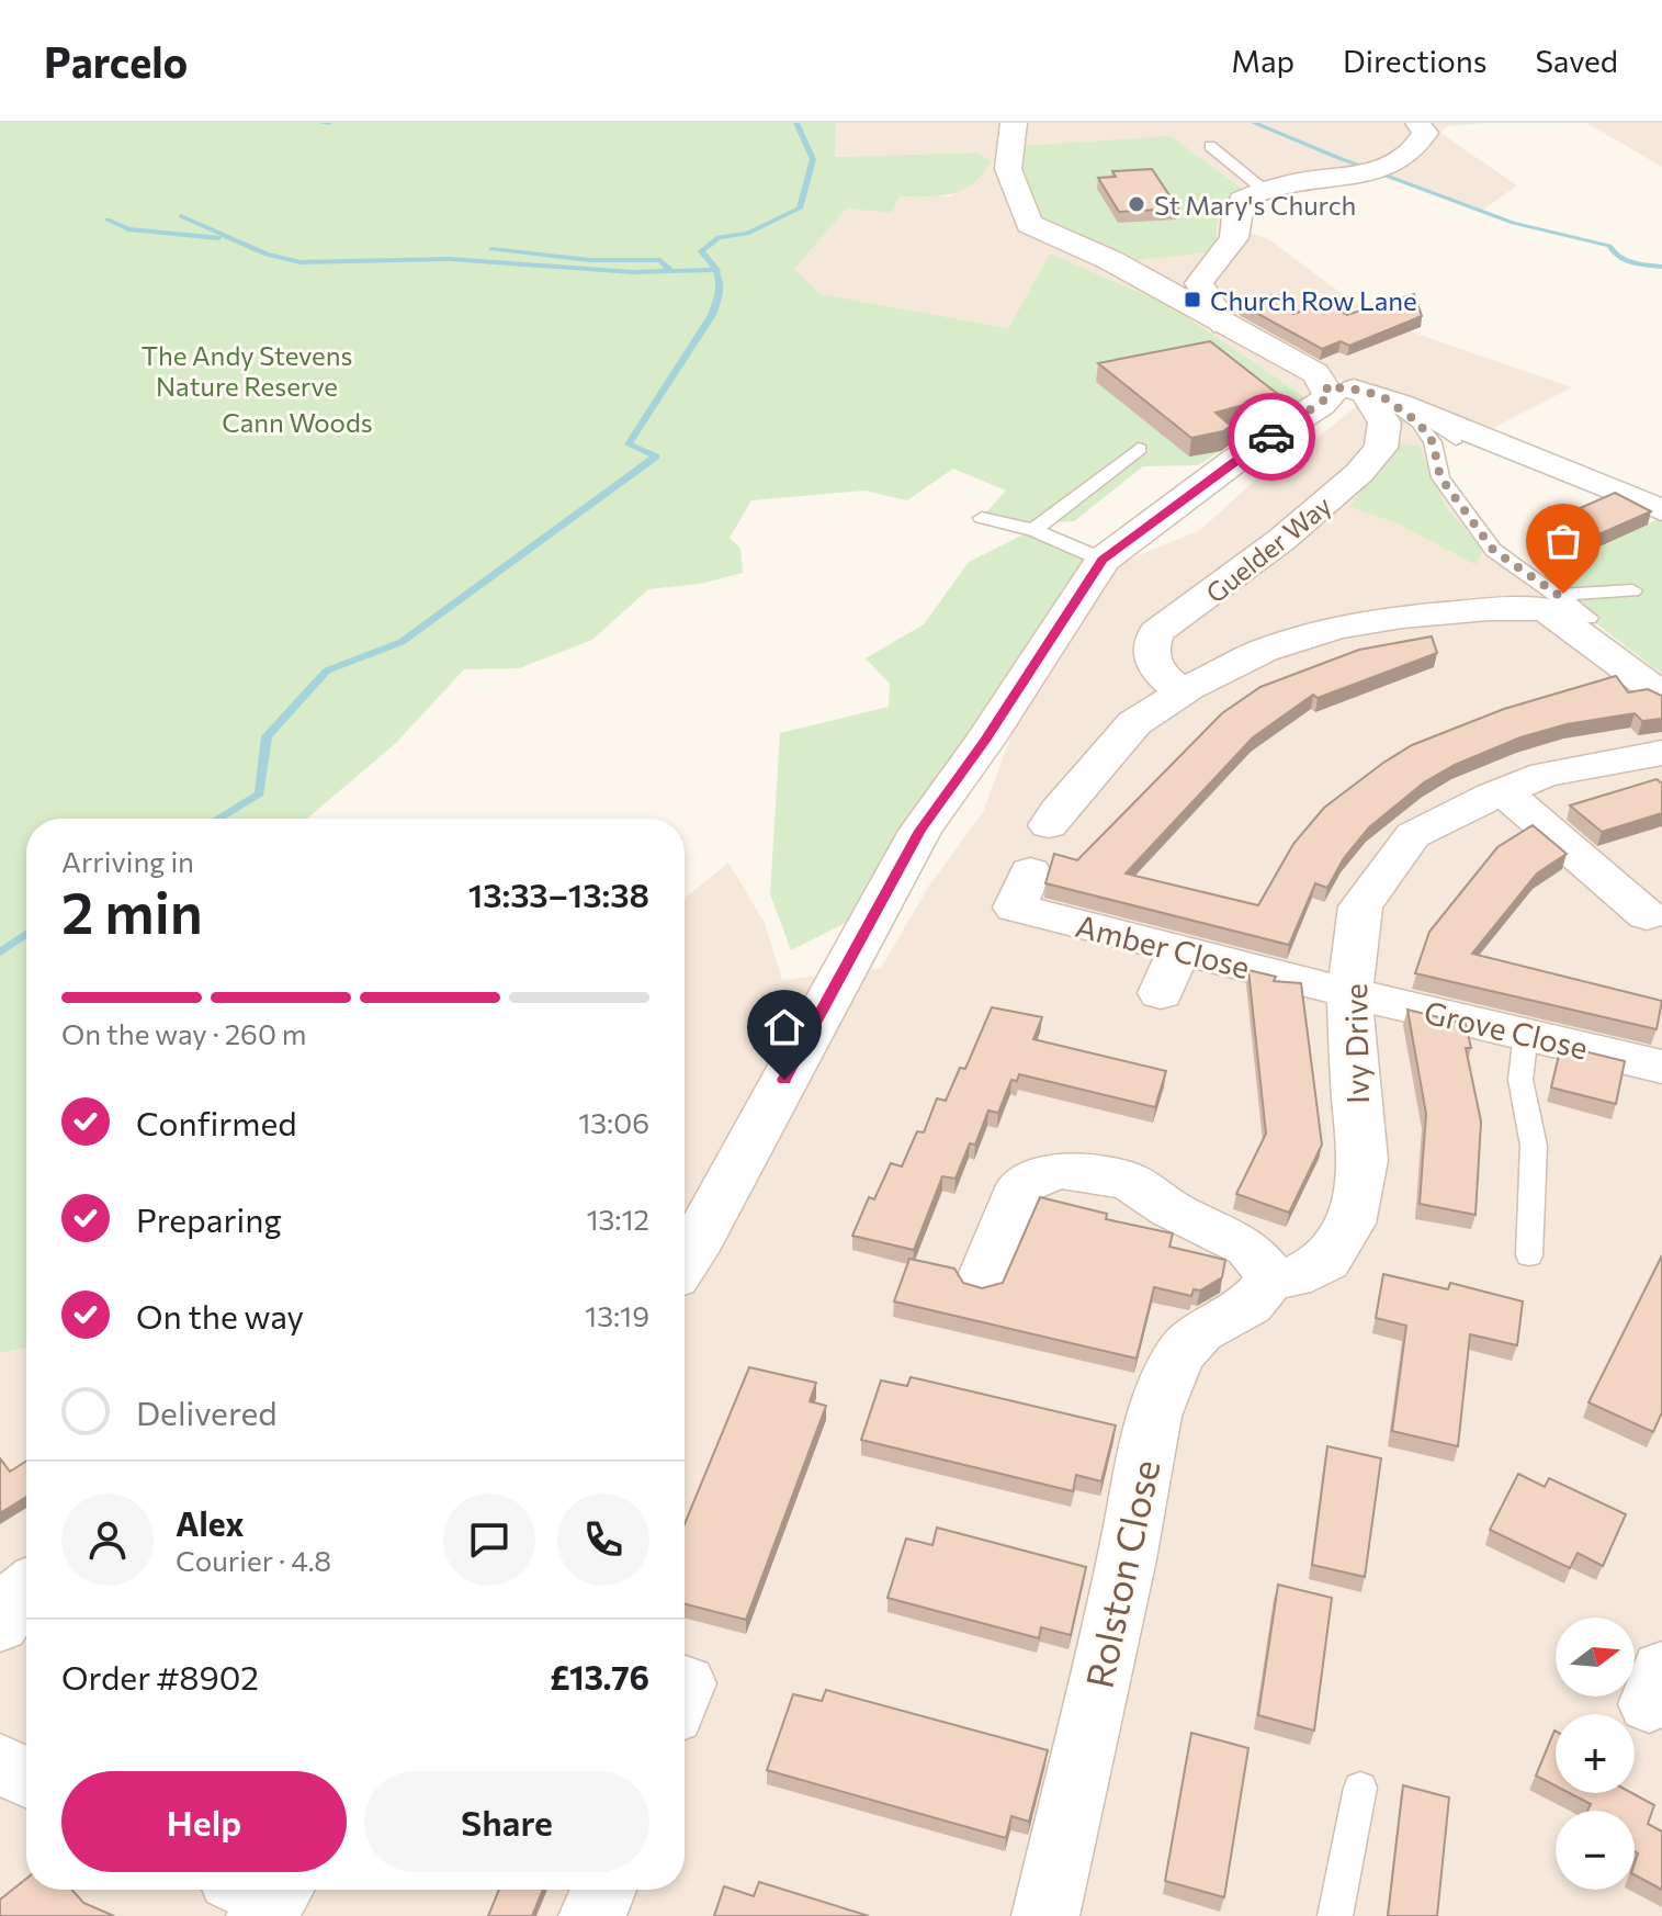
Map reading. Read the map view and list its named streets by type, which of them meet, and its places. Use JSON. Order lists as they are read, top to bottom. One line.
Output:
{"streets":{"street":["Guelder Way","Amber Close","Grove Close","Ivy Drive","Rolston Close"]},"crossings":[["Amber Close","Grove Close"],["Amber Close","Ivy Drive"],["Grove Close","Ivy Drive"],["Ivy Drive","Rolston Close"]],"parks":["The Andy Stevens Nature Reserve","Cann Woods"],"places":{"other":["St Mary's Church"],"transit":["Church Row Lane"]},"north":"right","page":{"header":"Parcelo","nav":["Map","Directions","Saved"],"heading":["2 min","Arriving in","13:33–13:38"],"panel":["Alex","Courier · 4.8","Order #8902","£13.76"],"bar":"On the way · 260 m","list":[["Confirmed","13:06"],["Preparing","13:12"],["On the way","13:19"],"Delivered"],"map_buttons":["+","−"],"buttons":["Help","Share"]}}
